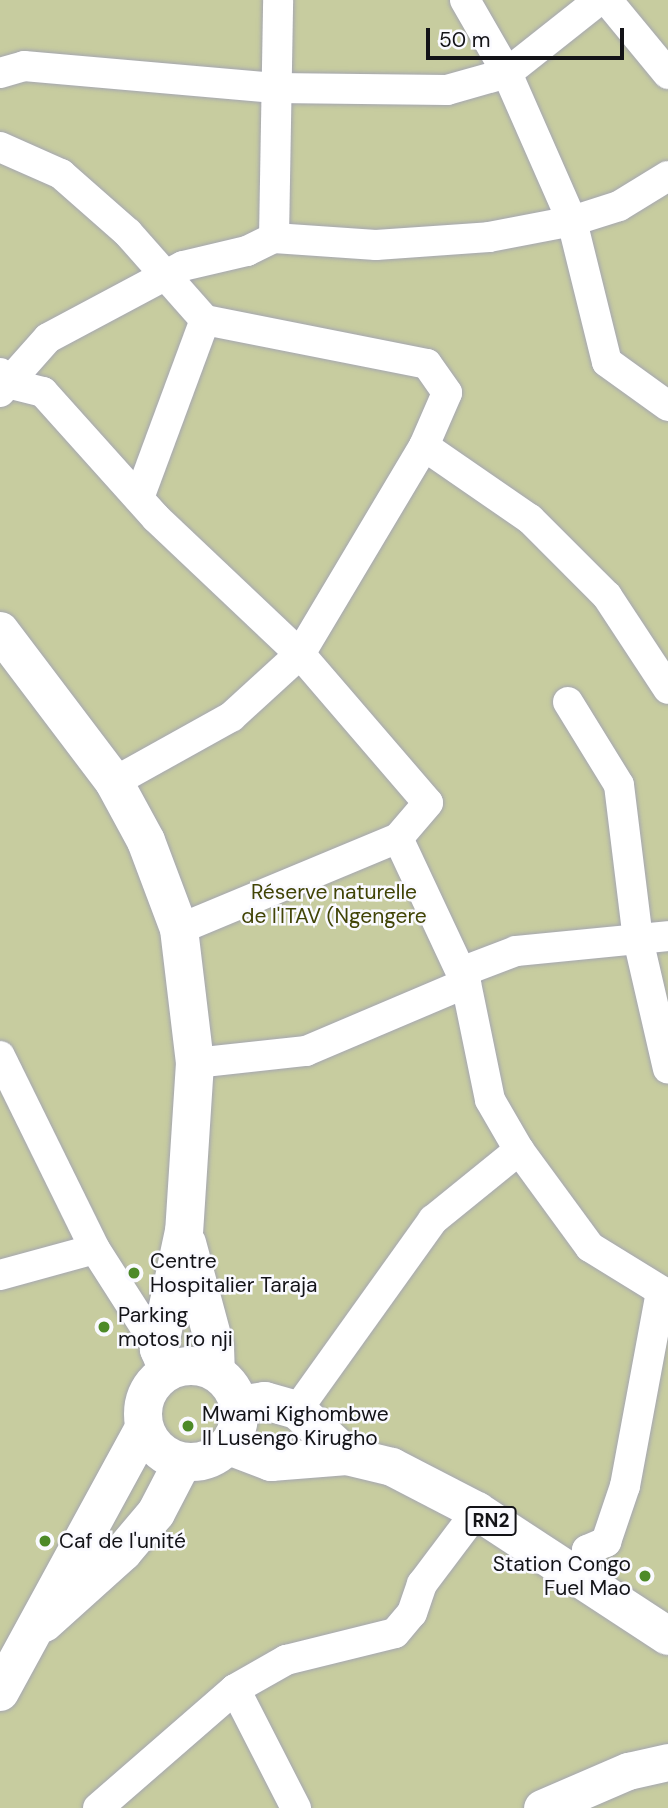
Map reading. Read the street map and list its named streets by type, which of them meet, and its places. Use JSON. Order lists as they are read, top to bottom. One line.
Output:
{"streets":{"main road":["RN2"]},"parks":["Réserve naturelle de l'ITAV (Ngengere"],"places":["Centre Hospitalier Taraja","Parking motos ro nji","Mwami Kighombwe II Lusengo Kirugho","Caf de l'unité","Station Congo Fuel Mao"],"scale_bar":"50 m"}
